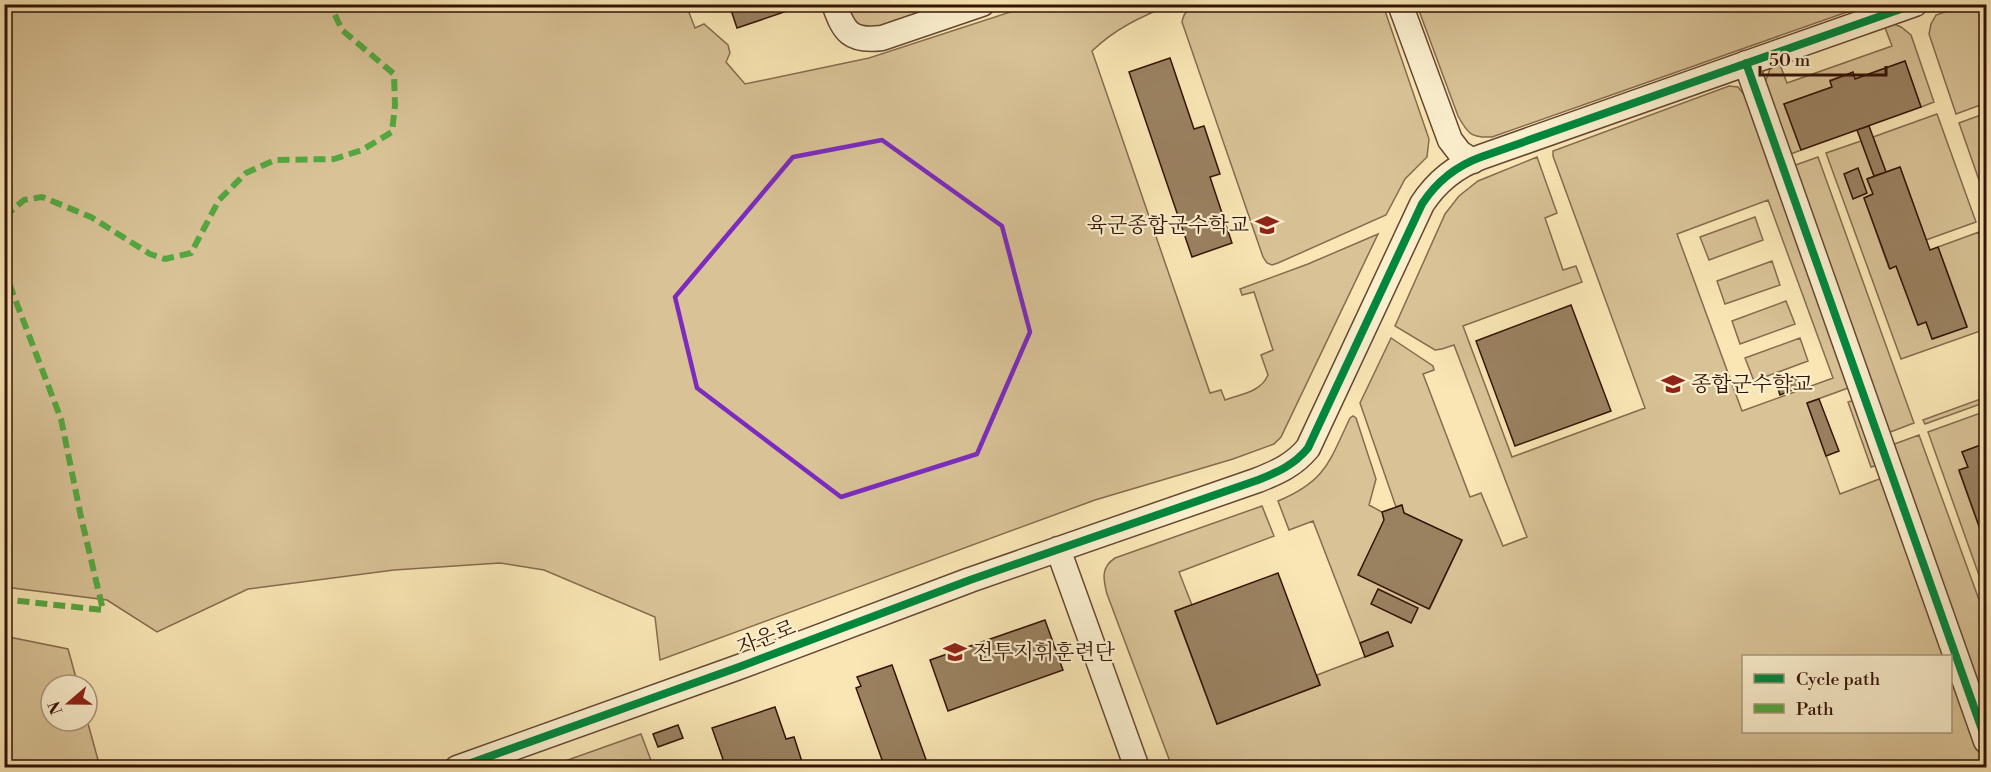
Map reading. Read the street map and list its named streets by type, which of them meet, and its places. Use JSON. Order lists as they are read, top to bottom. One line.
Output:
{"streets":{"street":["자운로"]},"places":{"school or university":["육군종합군수학교","종합군수학교","전투지휘훈련단"]},"legend":["Cycle path","Path"],"scale_bar":"50 m","north":"left"}
